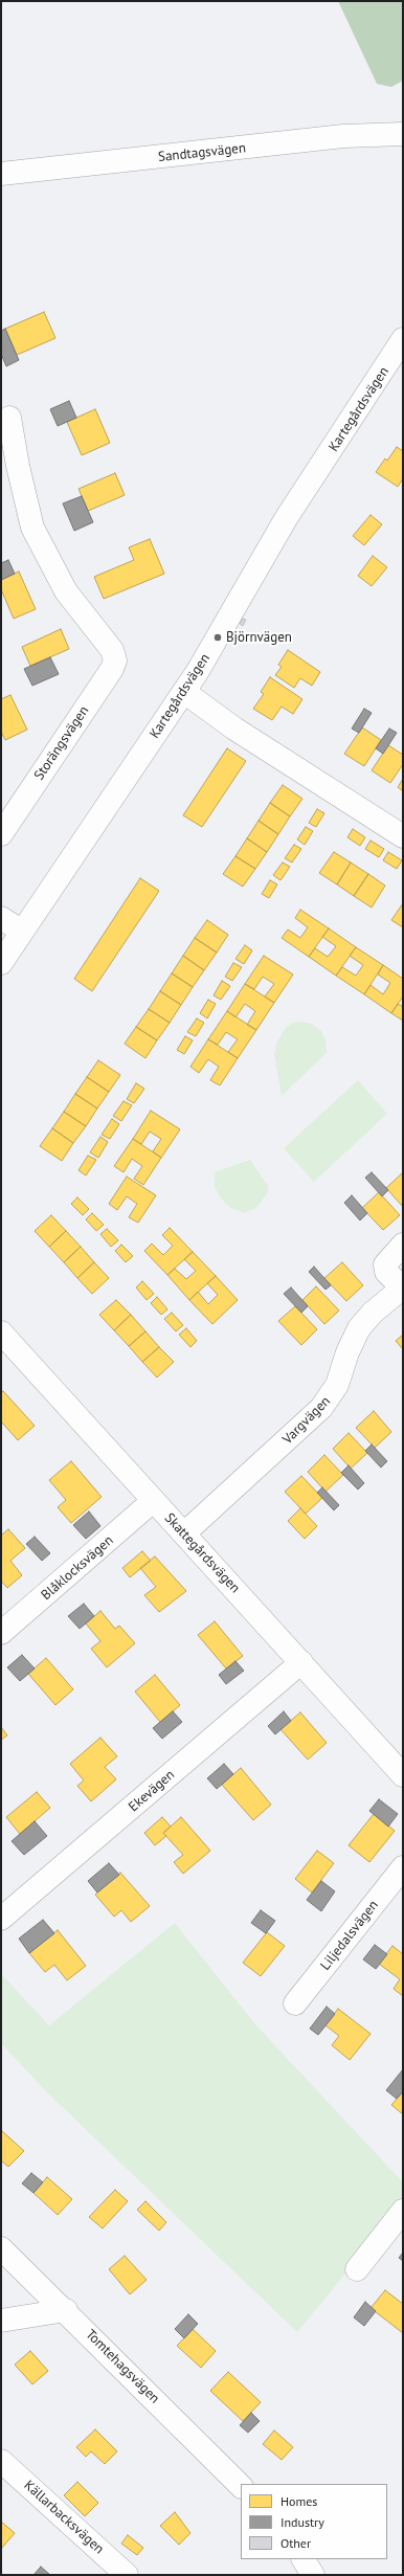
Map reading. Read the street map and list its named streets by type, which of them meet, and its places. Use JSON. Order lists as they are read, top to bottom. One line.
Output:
{"streets":{"street":["Sandtagsvägen","Kartegårdsvägen","Storängsvägen","Vargvägen","Skattegårdsvägen","Blåklocksvägen","Ekevägen","Liljedalsvägen","Tomtehagsvägen","Källarbacksvägen"]},"crossings":[["Vargvägen","Skattegårdsvägen"],["Skattegårdsvägen","Blåklocksvägen"],["Skattegårdsvägen","Ekevägen"]],"places":["Björnvägen"],"legend":["Homes","Industry","Other"]}
